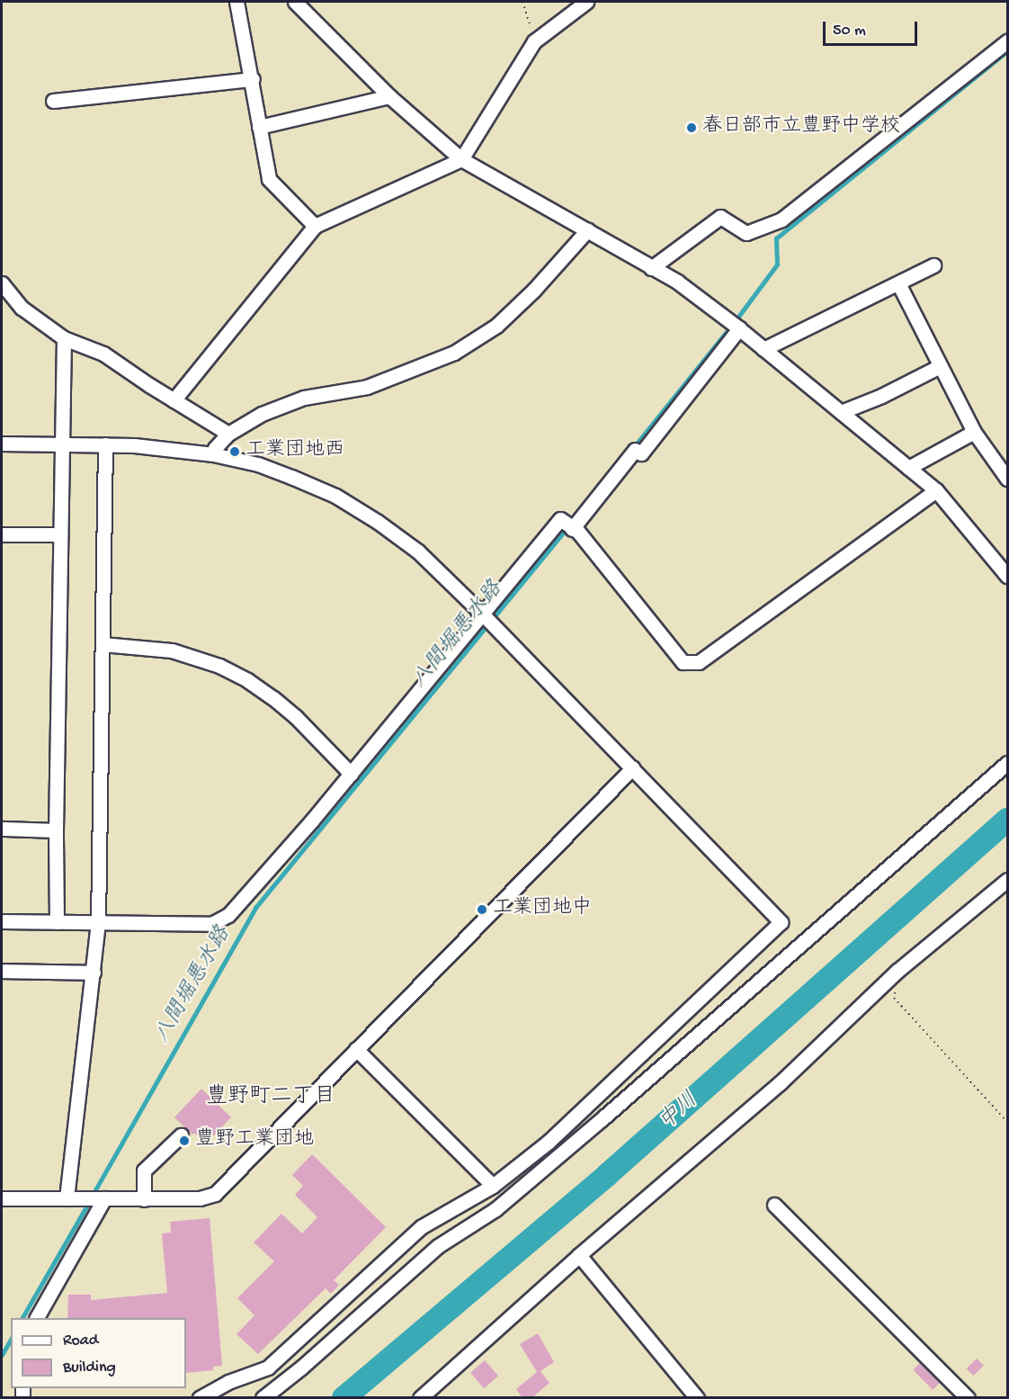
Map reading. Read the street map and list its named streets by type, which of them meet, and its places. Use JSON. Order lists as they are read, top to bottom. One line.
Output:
{"districts":["豊野町二丁目"],"water":["八間堀悪水路","中川"],"places":["春日部市立豊野中学校","工業団地西","工業団地中","豊野工業団地"],"legend":["Road","Building"],"scale_bar":"50 m"}
